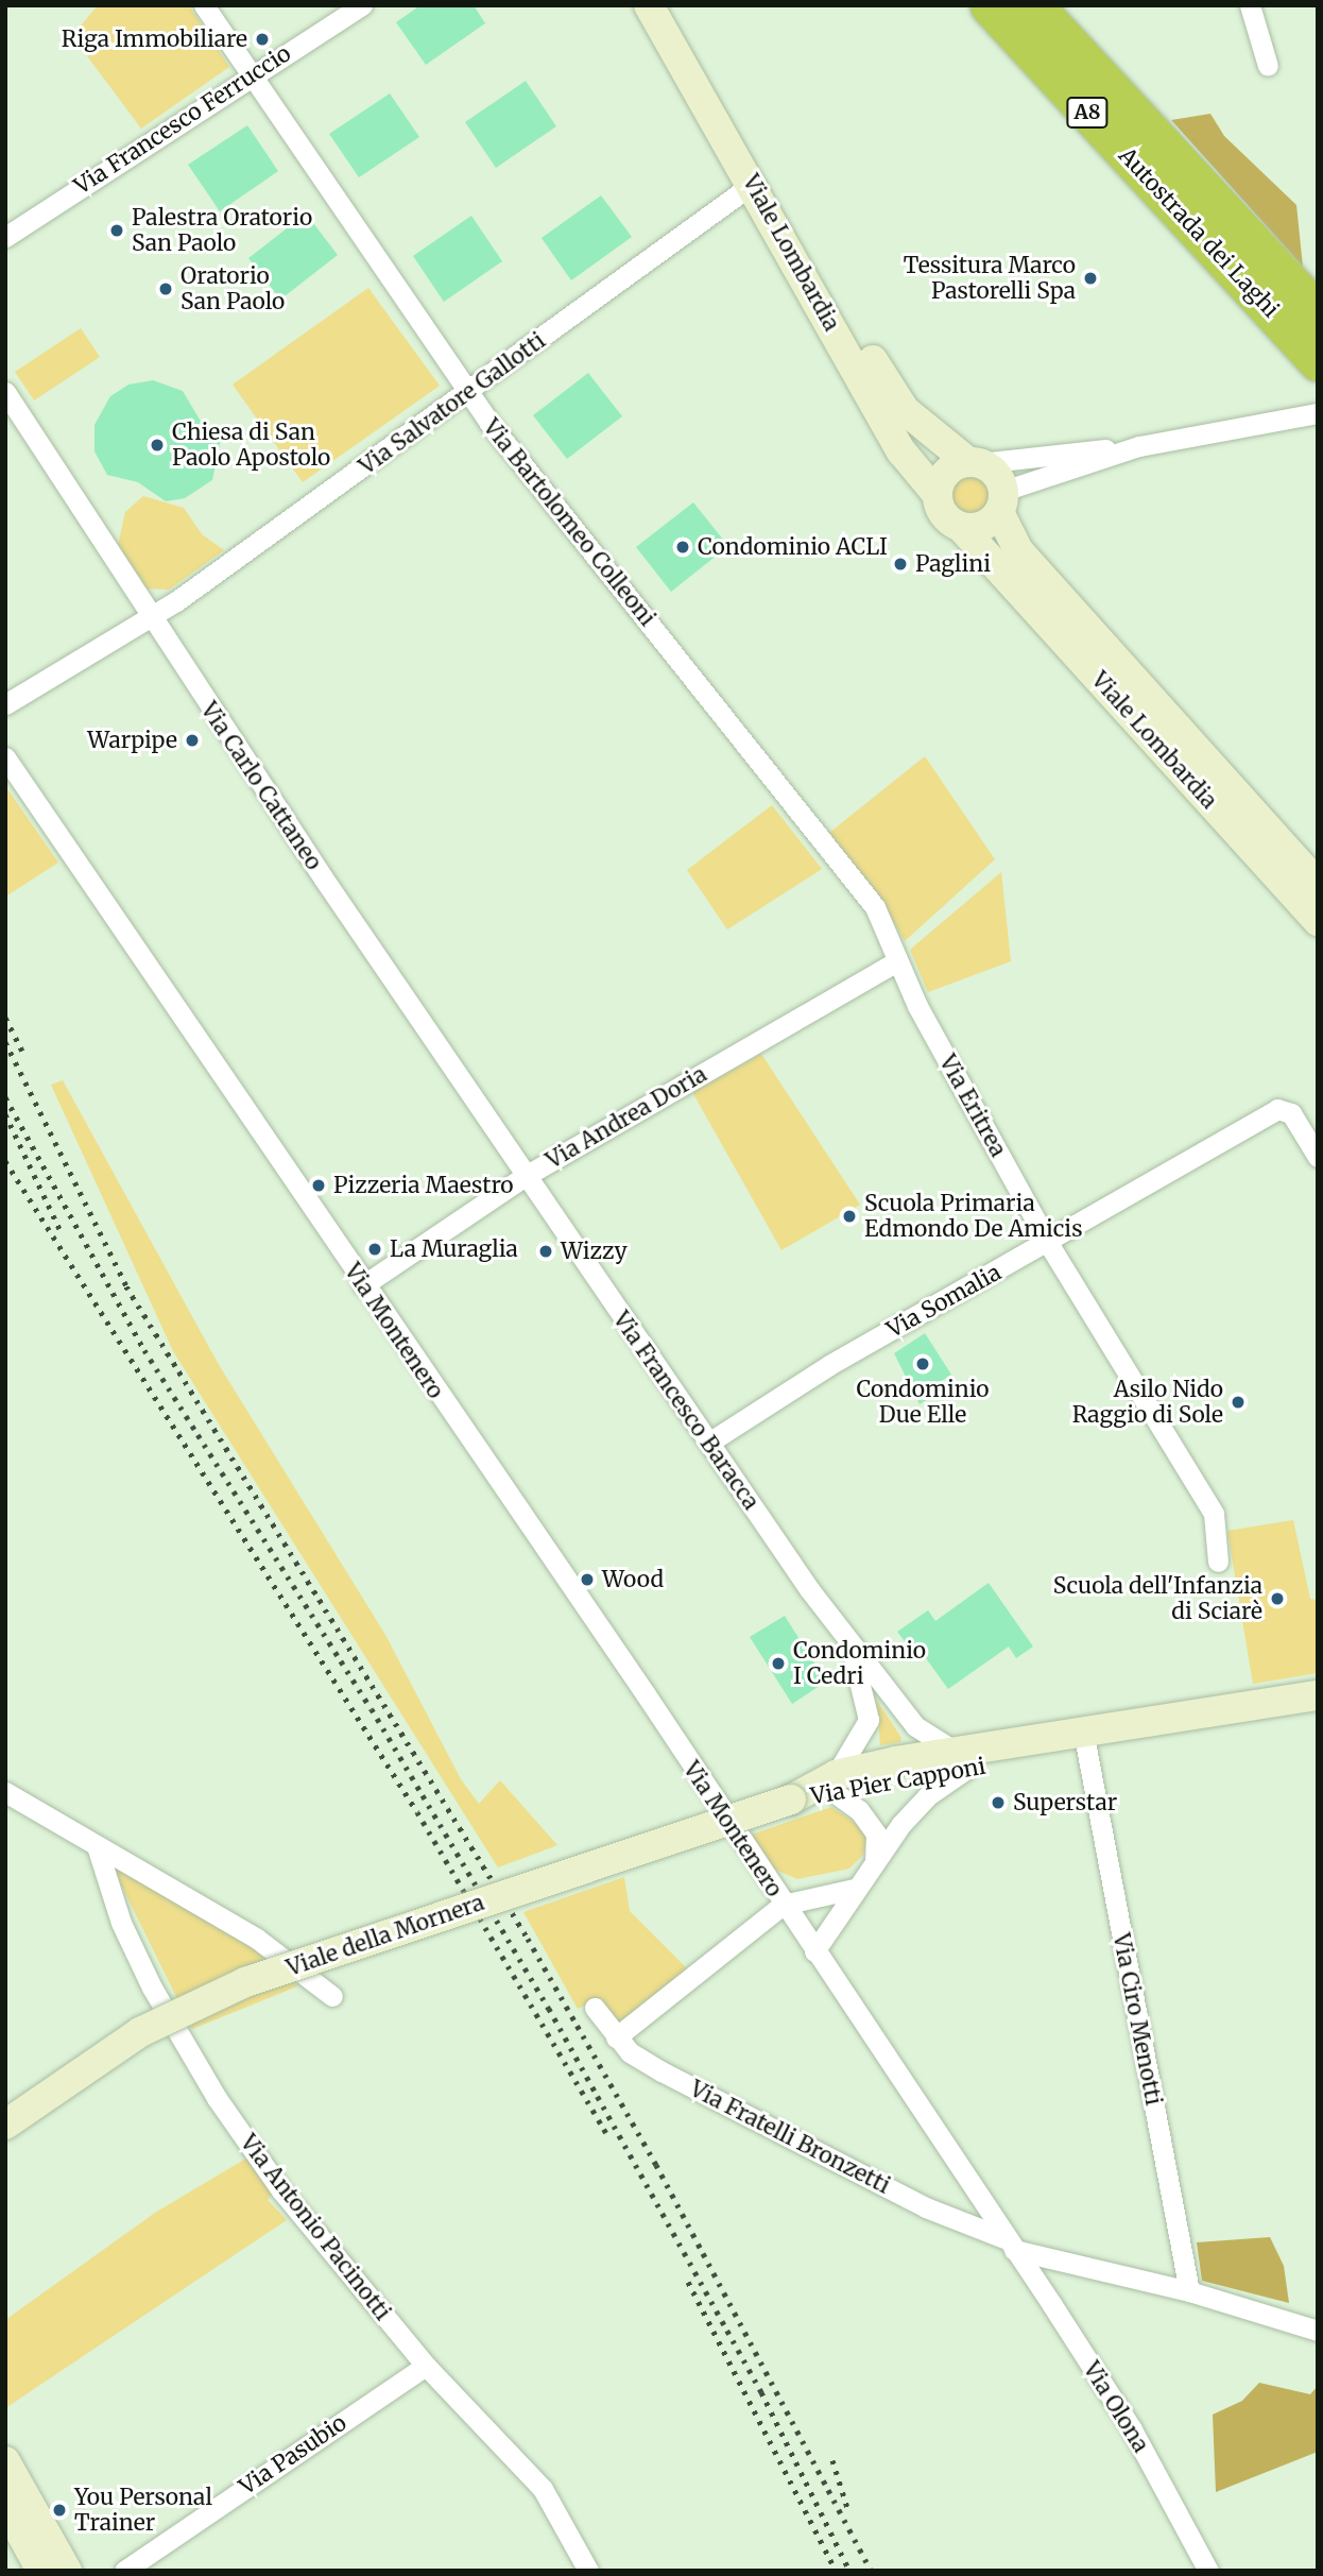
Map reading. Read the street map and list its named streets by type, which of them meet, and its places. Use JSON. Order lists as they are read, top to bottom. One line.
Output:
{"streets":{"highway":["A8","Autostrada dei Laghi"],"main road":["Viale Lombardia","Via Pier Capponi","Viale della Mornera"],"street":["Via Francesco Ferruccio","Via Salvatore Gallotti","Via Bartolomeo Colleoni","Via Carlo Cattaneo","Via Eritrea","Via Andrea Doria","Via Somalia","Via Montenero","Via Francesco Baracca","Via Ciro Menotti","Via Fratelli Bronzetti","Via Antonio Pacinotti","Via Olona","Via Pasubio"]},"crossings":[["Via Francesco Ferruccio","Via Bartolomeo Colleoni"],["Viale Lombardia","Via Salvatore Gallotti"],["Via Salvatore Gallotti","Via Bartolomeo Colleoni"],["Via Salvatore Gallotti","Via Carlo Cattaneo"],["Via Bartolomeo Colleoni","Via Eritrea"],["Via Bartolomeo Colleoni","Via Andrea Doria"],["Via Carlo Cattaneo","Via Andrea Doria"],["Via Carlo Cattaneo","Via Francesco Baracca"],["Via Eritrea","Via Andrea Doria"],["Via Eritrea","Via Somalia"],["Via Andrea Doria","Via Montenero"],["Via Andrea Doria","Via Francesco Baracca"],["Via Somalia","Via Francesco Baracca"],["Via Montenero","Via Fratelli Bronzetti"],["Via Montenero","Via Olona"],["Via Francesco Baracca","Via Pier Capponi"],["Via Pier Capponi","Viale della Mornera"],["Via Pier Capponi","Via Ciro Menotti"],["Via Ciro Menotti","Via Fratelli Bronzetti"],["Via Fratelli Bronzetti","Via Olona"],["Via Antonio Pacinotti","Via Pasubio"]],"places":["Riga Immobiliare","Palestra Oratorio San Paolo","Tessitura Marco Pastorelli Spa","Oratorio San Paolo","Chiesa di San Paolo Apostolo","Condominio ACLI","Paglini","Warpipe","Pizzeria Maestro","Scuola Primaria Edmondo De Amicis","La Muraglia","Wizzy","Condominio Due Elle","Asilo Nido Raggio di Sole","Wood","Scuola dell'Infanzia di Sciarè","Condominio I Cedri","Superstar","You Personal Trainer"]}
